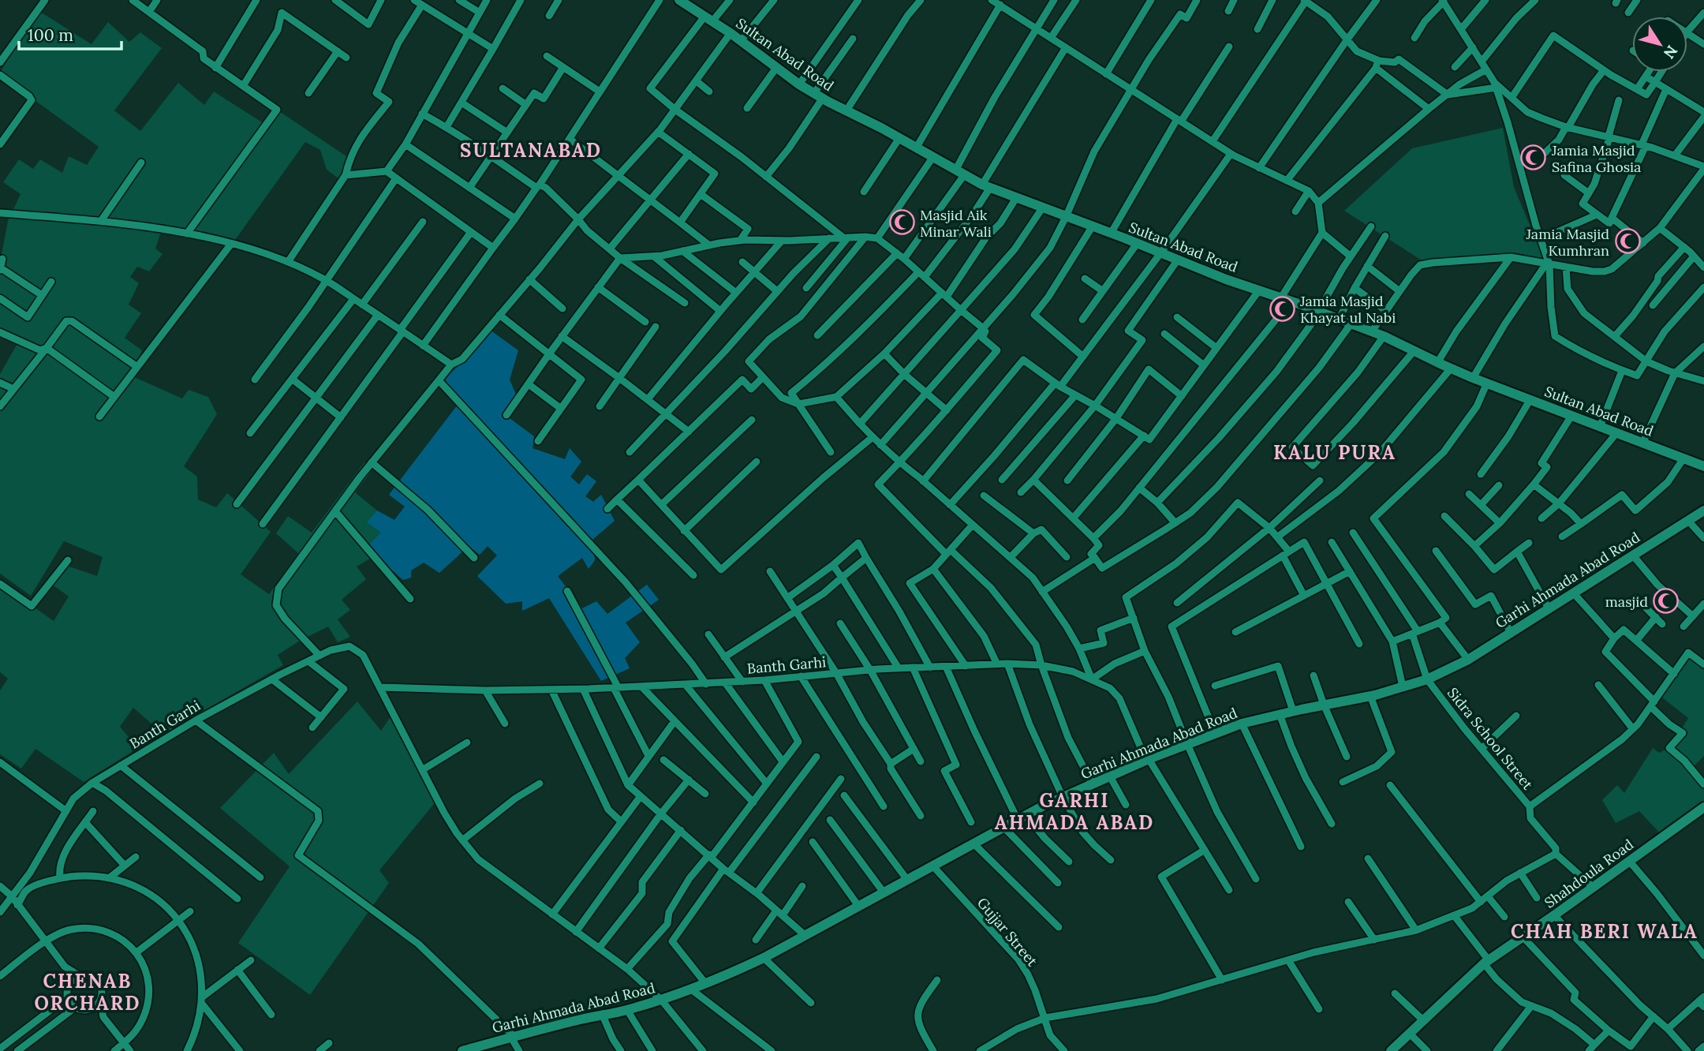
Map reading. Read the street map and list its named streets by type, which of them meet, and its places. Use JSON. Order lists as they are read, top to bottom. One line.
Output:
{"streets":{"street":["Sultan Abad Road","Garhi Ahmada Abad Road","Banth Garhi","Sidra School Street","Shahdoula Road","Gujjar Street"]},"crossings":[["Garhi Ahmada Abad Road","Banth Garhi"],["Garhi Ahmada Abad Road","Sidra School Street"],["Garhi Ahmada Abad Road","Gujjar Street"],["Sidra School Street","Shahdoula Road"]],"districts":["SULTANABAD","KALU PURA","GARHI AHMADA ABAD","CHAH BERI WALA","CHENAB ORCHARD"],"places":{"mosque":["Jamia Masjid Safina Ghosia","Masjid Aik Minar Wali","Jamia Masjid Kumhran","Jamia Masjid Khayat ul Nabi","masjid"]},"scale_bar":"100 m","north":"bottom right"}
